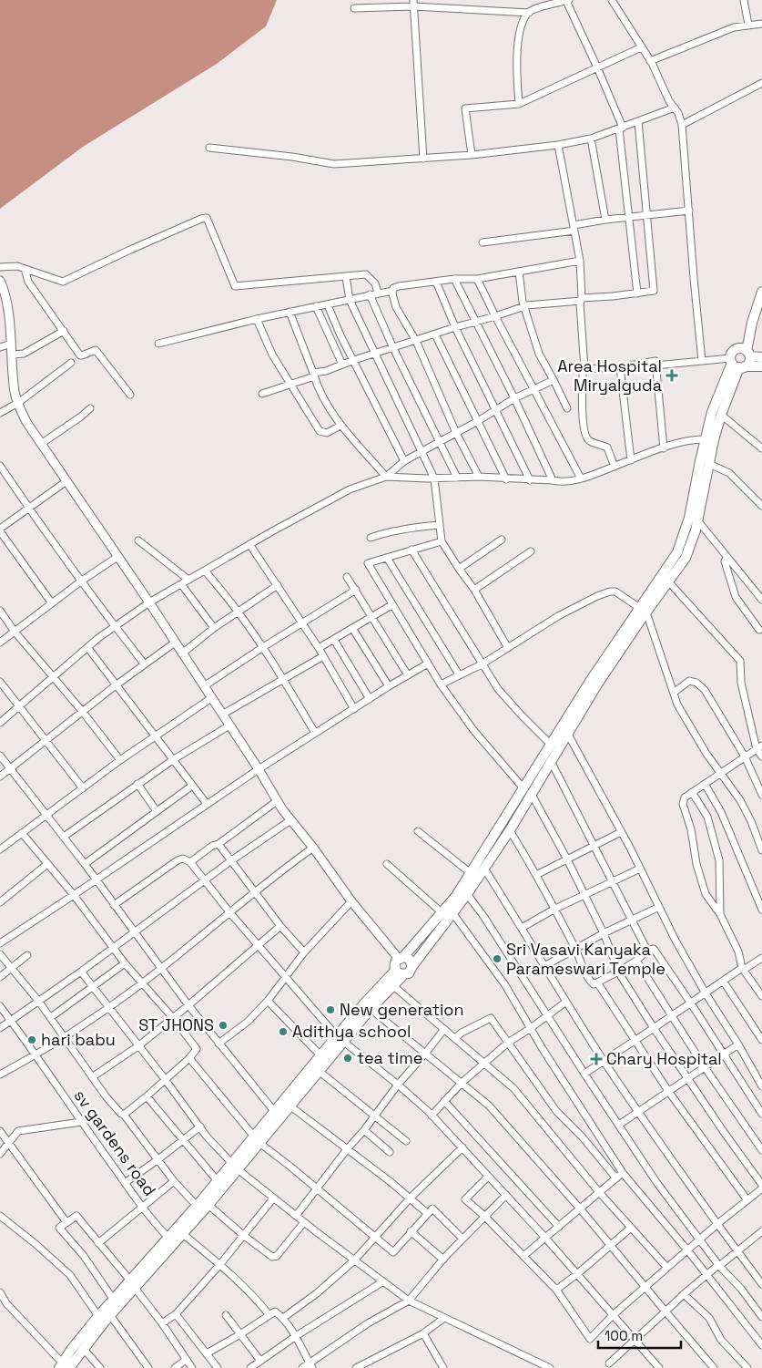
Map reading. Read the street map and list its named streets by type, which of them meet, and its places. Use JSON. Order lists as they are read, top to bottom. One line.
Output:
{"streets":{"street":["sv gardens road"]},"places":{"health":["Area Hospital Miryalguda","Chary Hospital"],"other":["Sri Vasavi Kanyaka Parameswari Temple","New generation","ST JHONS","Adithya school","hari babu","tea time"]},"scale_bar":"100 m"}
